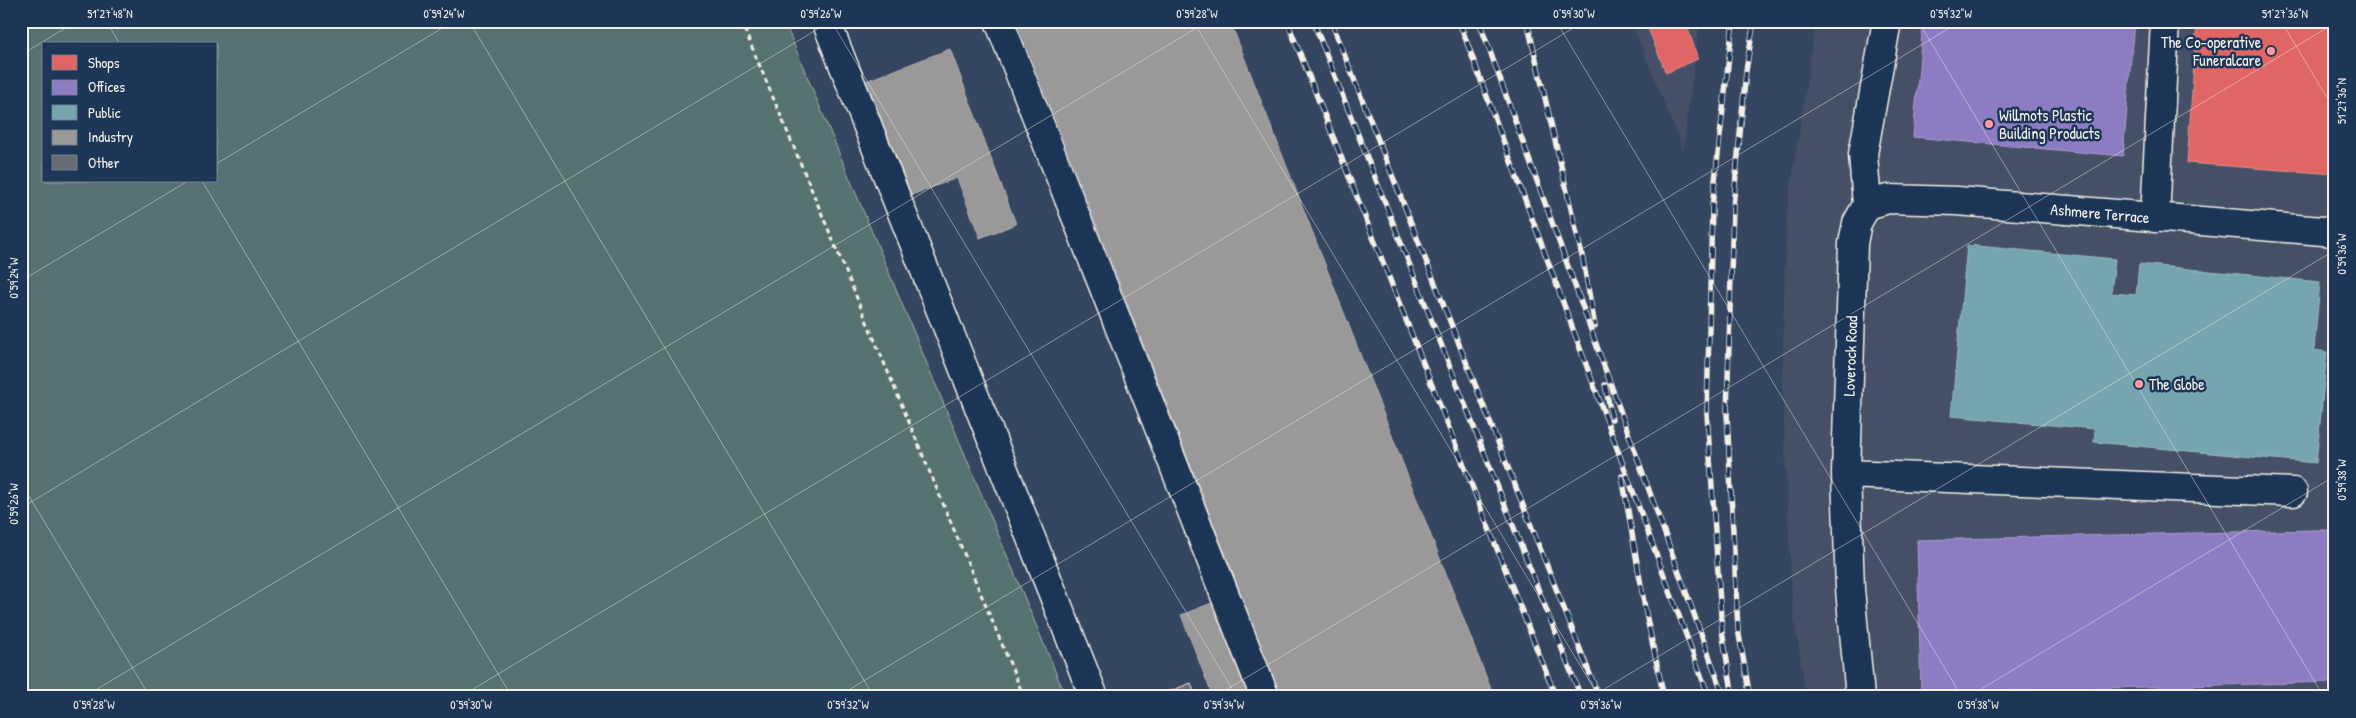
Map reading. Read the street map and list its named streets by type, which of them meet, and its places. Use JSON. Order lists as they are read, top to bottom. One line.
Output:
{"streets":{"street":["Ashmere Terrace","Loverock Road"]},"crossings":[["Ashmere Terrace","Loverock Road"]],"places":["The Co-operative Funeralcare","Willmots Plastic Building Products","The Globe"],"legend":["Shops","Offices","Public","Industry","Other"],"coordinates":["51°27'48\"N","0°59'24\"W","0°59'26\"W","0°59'28\"W","0°59'30\"W","0°59'32\"W","51°27'36\"N","0°59'36\"W","0°59'38\"W","0°59'34\"W"]}
